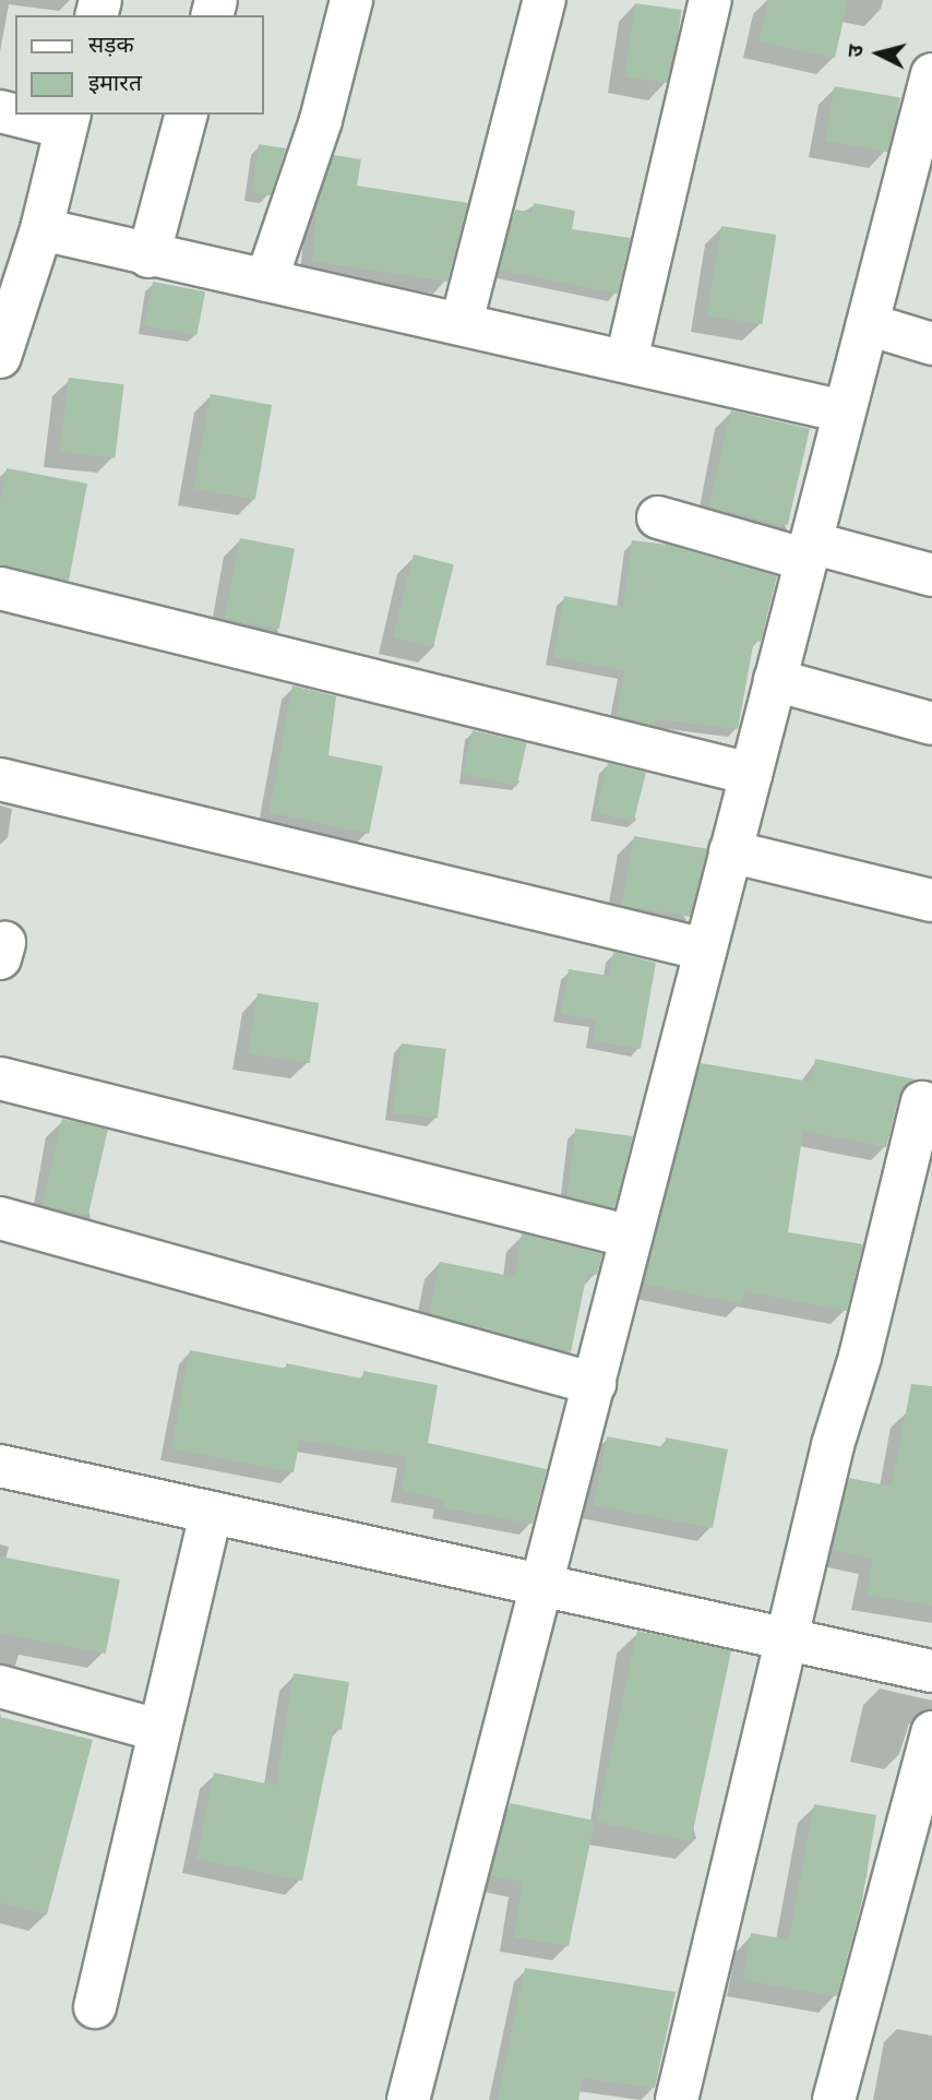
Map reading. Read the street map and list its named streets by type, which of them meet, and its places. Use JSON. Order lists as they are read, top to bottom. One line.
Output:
{"legend":["सड़क","इमारत"],"north":"left"}
